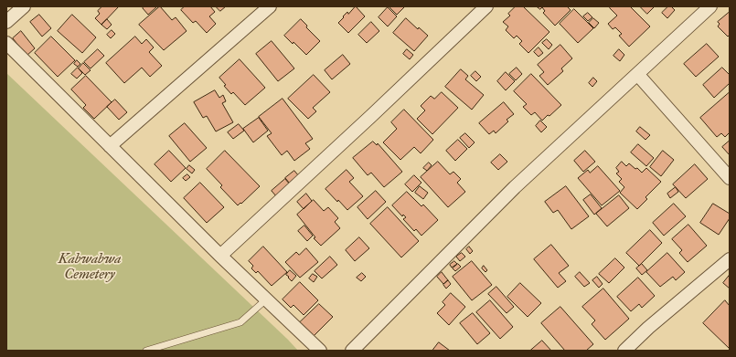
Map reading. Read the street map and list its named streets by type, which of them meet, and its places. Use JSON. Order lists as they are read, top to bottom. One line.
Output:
{"parks":["Kabwabwa Cemetery"]}
